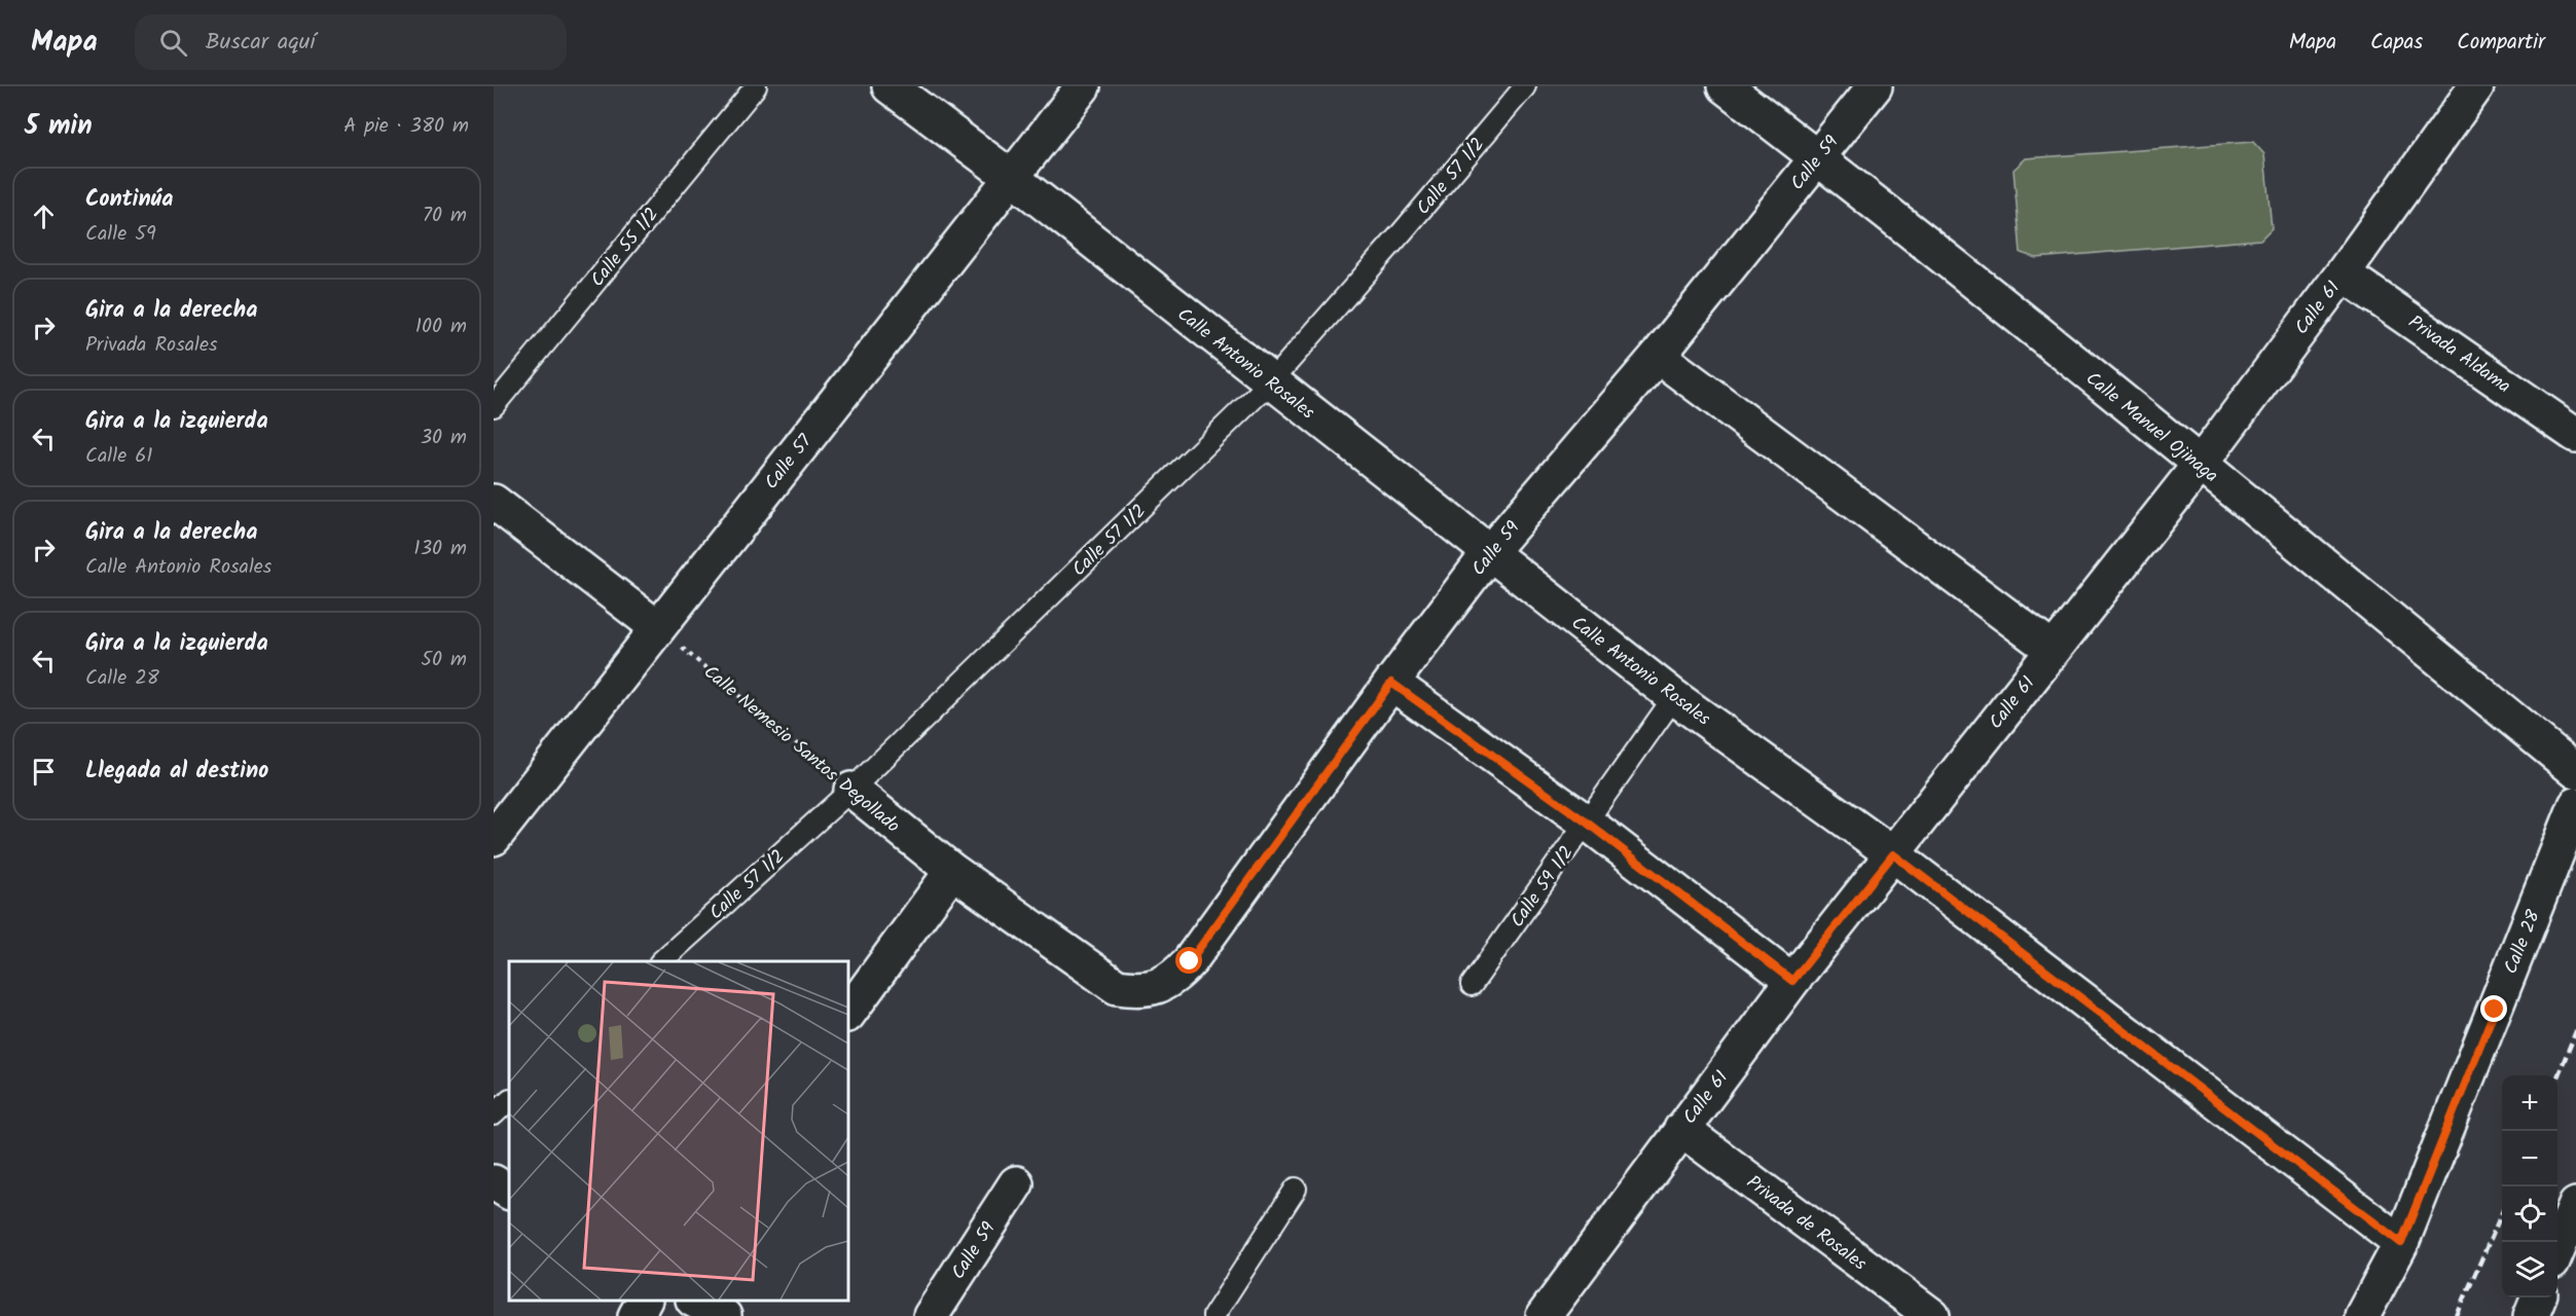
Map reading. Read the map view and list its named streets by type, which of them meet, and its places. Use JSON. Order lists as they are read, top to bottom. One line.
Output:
{"streets":{"street":["Calle 59","Calle 61","Privada Aldama","Calle Antonio Rosales","Calle Manuel Ojinaga","Calle 57","Calle Nemesio Santos Degollado","Calle 28","Privada de Rosales"],"lane":["Calle 57 1/2","Calle 55 1/2","Calle 59 1/2"]},"crossings":[["Calle 59","Calle Antonio Rosales"],["Calle 59","Calle Manuel Ojinaga"],["Calle 59","Calle Nemesio Santos Degollado"],["Calle 57 1/2","Calle Antonio Rosales"],["Calle 57 1/2","Calle Nemesio Santos Degollado"],["Calle 61","Privada Aldama"],["Calle 61","Calle Antonio Rosales"],["Calle 61","Calle Manuel Ojinaga"],["Calle 61","Privada de Rosales"],["Calle Antonio Rosales","Calle 57"],["Calle Antonio Rosales","Calle 59 1/2"],["Calle Antonio Rosales","Calle 28"],["Calle 57","Calle Nemesio Santos Degollado"]],"page":{"header":"Mapa","search":"Buscar aquí","nav":["Mapa","Capas","Compartir"],"heading":["5 min","A pie · 380 m"],"list":[["Continúa","Calle 59","70 m"],["Gira a la derecha","Privada Rosales","100 m"],["Gira a la izquierda","Calle 61","30 m"],["Gira a la derecha","Calle Antonio Rosales","130 m"],["Gira a la izquierda","Calle 28","50 m"],"Llegada al destino"],"map_buttons":["+","−"]}}
